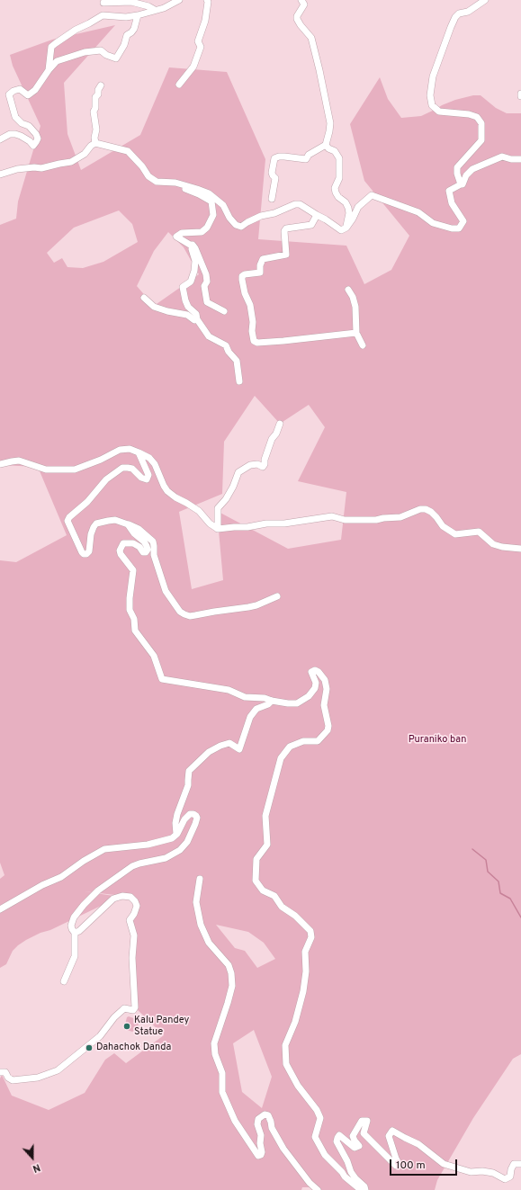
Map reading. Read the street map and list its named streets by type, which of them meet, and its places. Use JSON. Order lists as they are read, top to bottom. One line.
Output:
{"parks":["Puraniko ban"],"places":["Kalu Pandey Statue","Dahachok Danda"],"scale_bar":"100 m","north":"bottom"}
